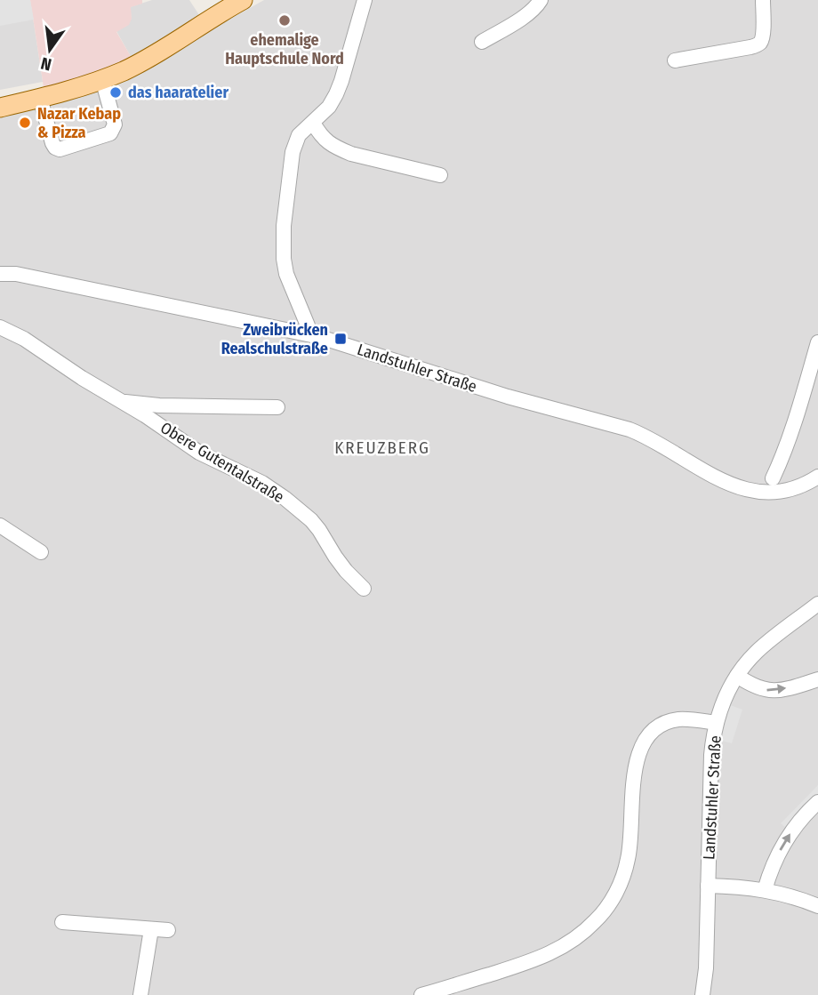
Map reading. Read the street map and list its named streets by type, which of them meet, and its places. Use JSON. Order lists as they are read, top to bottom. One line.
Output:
{"streets":{"street":["Landstuhler Straße","Obere Gutentalstraße"]},"districts":["KREUZBERG"],"places":{"other":["ehemalige Hauptschule Nord","das haaratelier","Nazar Kebap & Pizza"],"transit":["Zweibrücken Realschulstraße"]},"north":"bottom"}
